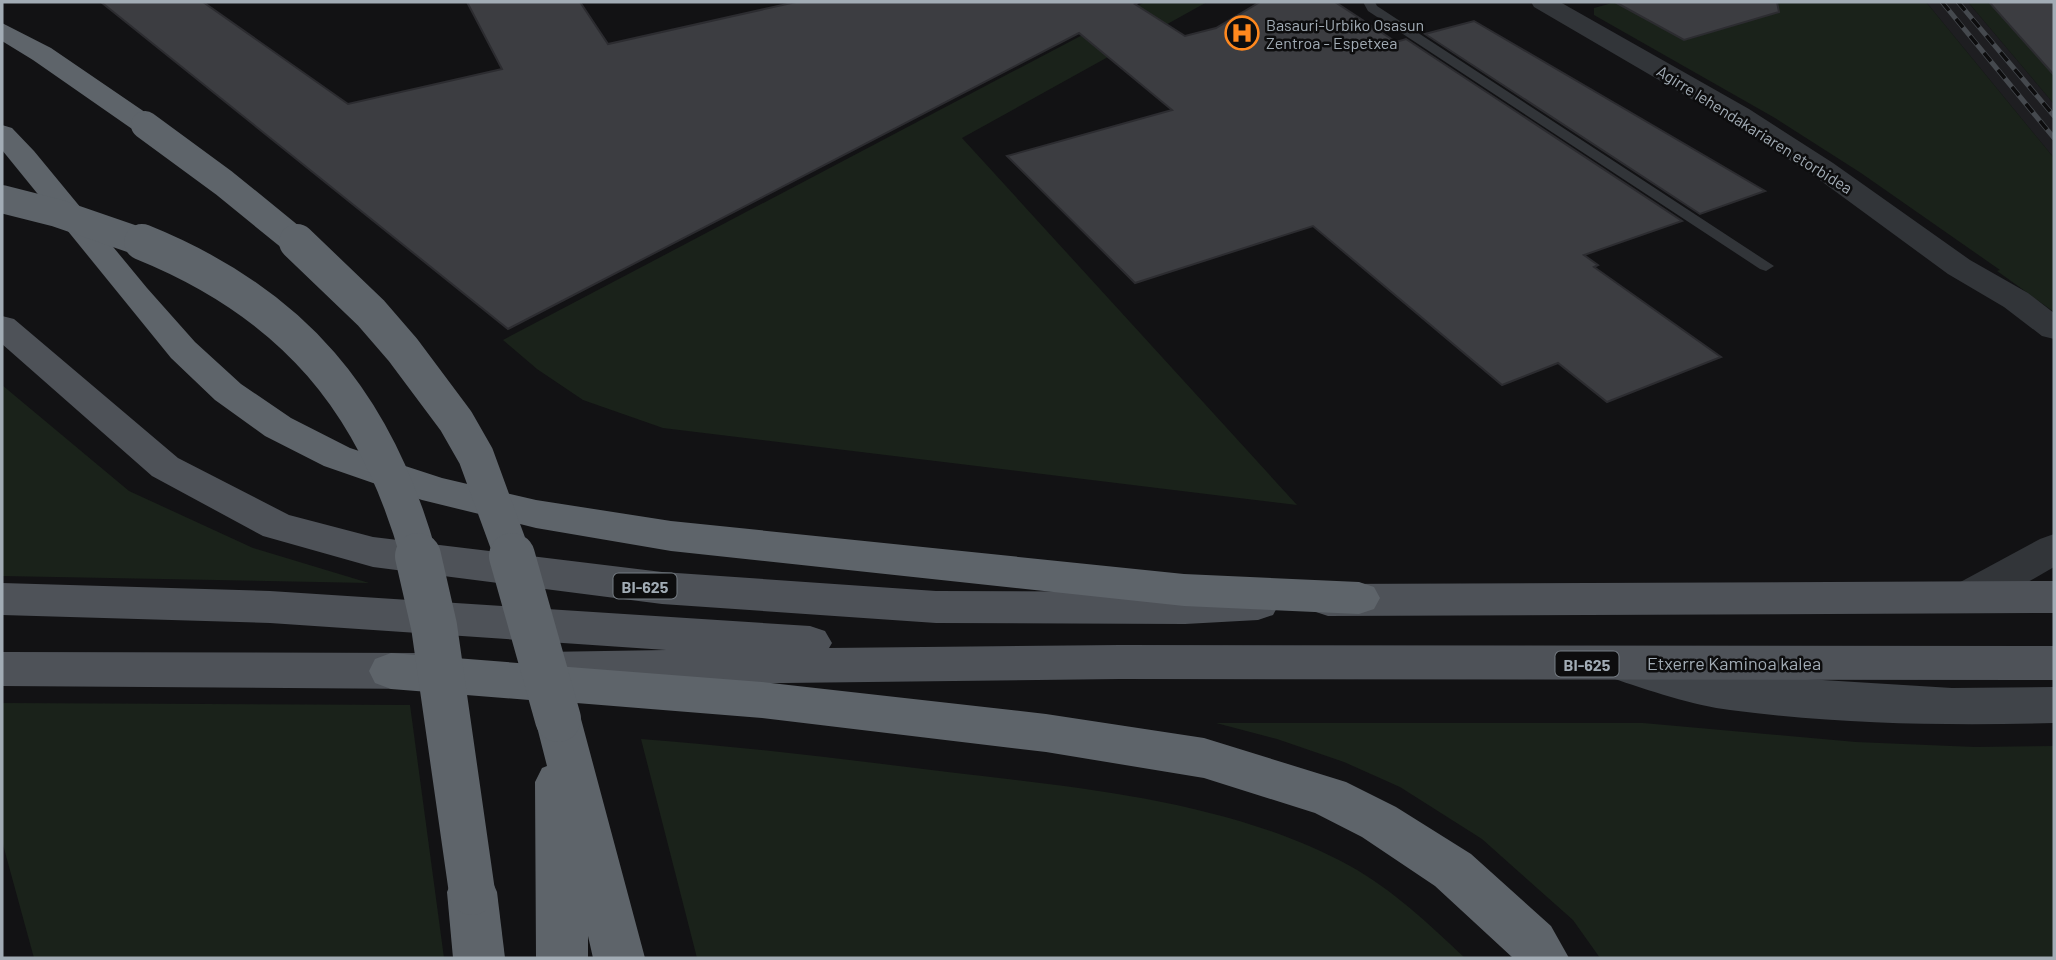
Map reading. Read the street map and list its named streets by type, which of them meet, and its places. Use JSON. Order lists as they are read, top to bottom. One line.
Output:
{"streets":{"main road":["BI-625","Etxerre Kaminoa kalea"],"street":["Agirre lehendakariaren etorbidea"]},"crossings":[["BI-625","Etxerre Kaminoa kalea"]],"places":{"hospital":["Basauri-Urbiko Osasun Zentroa - Espetxea"]}}
